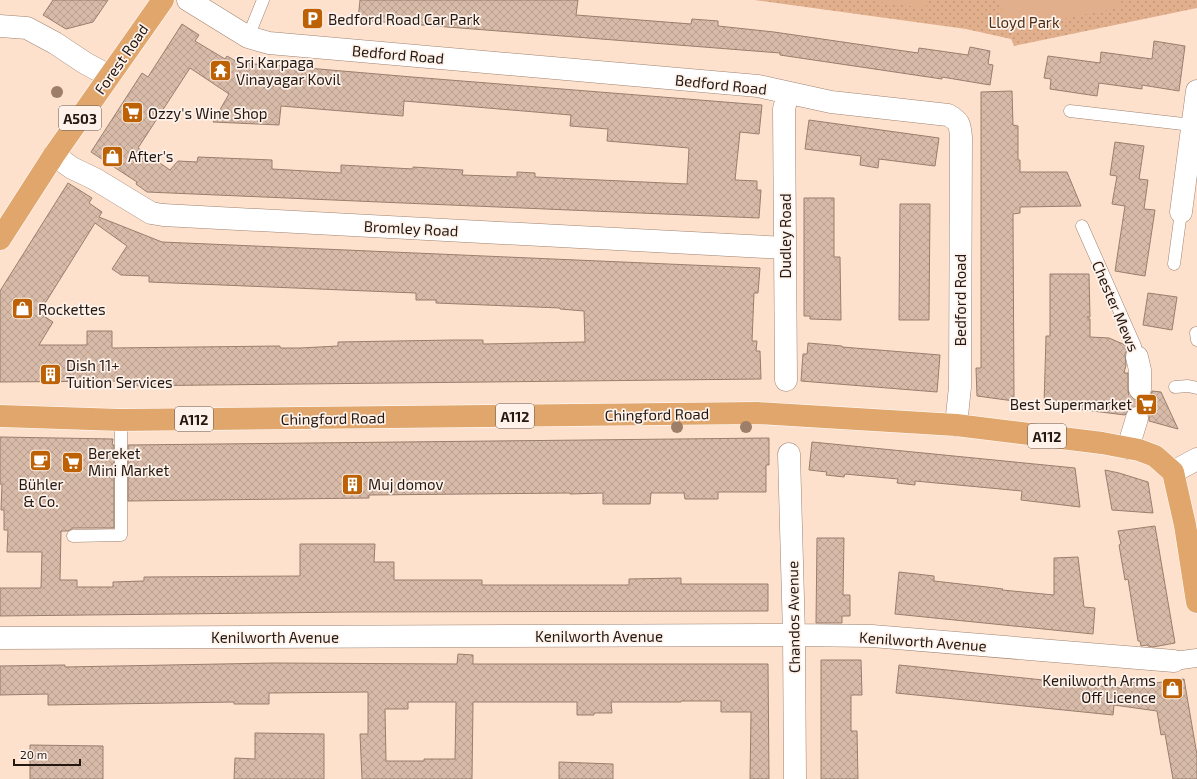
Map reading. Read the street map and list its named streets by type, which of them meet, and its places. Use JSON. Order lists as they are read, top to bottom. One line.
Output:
{"streets":{"main road":["Forest Road","A503","Chingford Road","A112"],"street":["Bedford Road","Bromley Road","Dudley Road","Chester Mews","Chandos Avenue","Kenilworth Avenue"]},"crossings":[["Bedford Road","Dudley Road"],["Bedford Road","Chingford Road"],["Forest Road","Bromley Road"],["Bromley Road","Dudley Road"],["Chandos Avenue","Kenilworth Avenue"]],"parks":["Lloyd Park"],"places":{"parking":["Bedford Road Car Park"],"temple":["Sri Karpaga Vinayagar Kovil"],"supermarket":["Ozzy's Wine Shop","Best Supermarket","Bereket Mini Market"],"shop":["After's","Rockettes","Kenilworth Arms Off Licence"],"building":["Dish 11+ Tuition Services","Muj domov"],"cafe":["Bühler & Co."]},"scale_bar":"20 m"}
